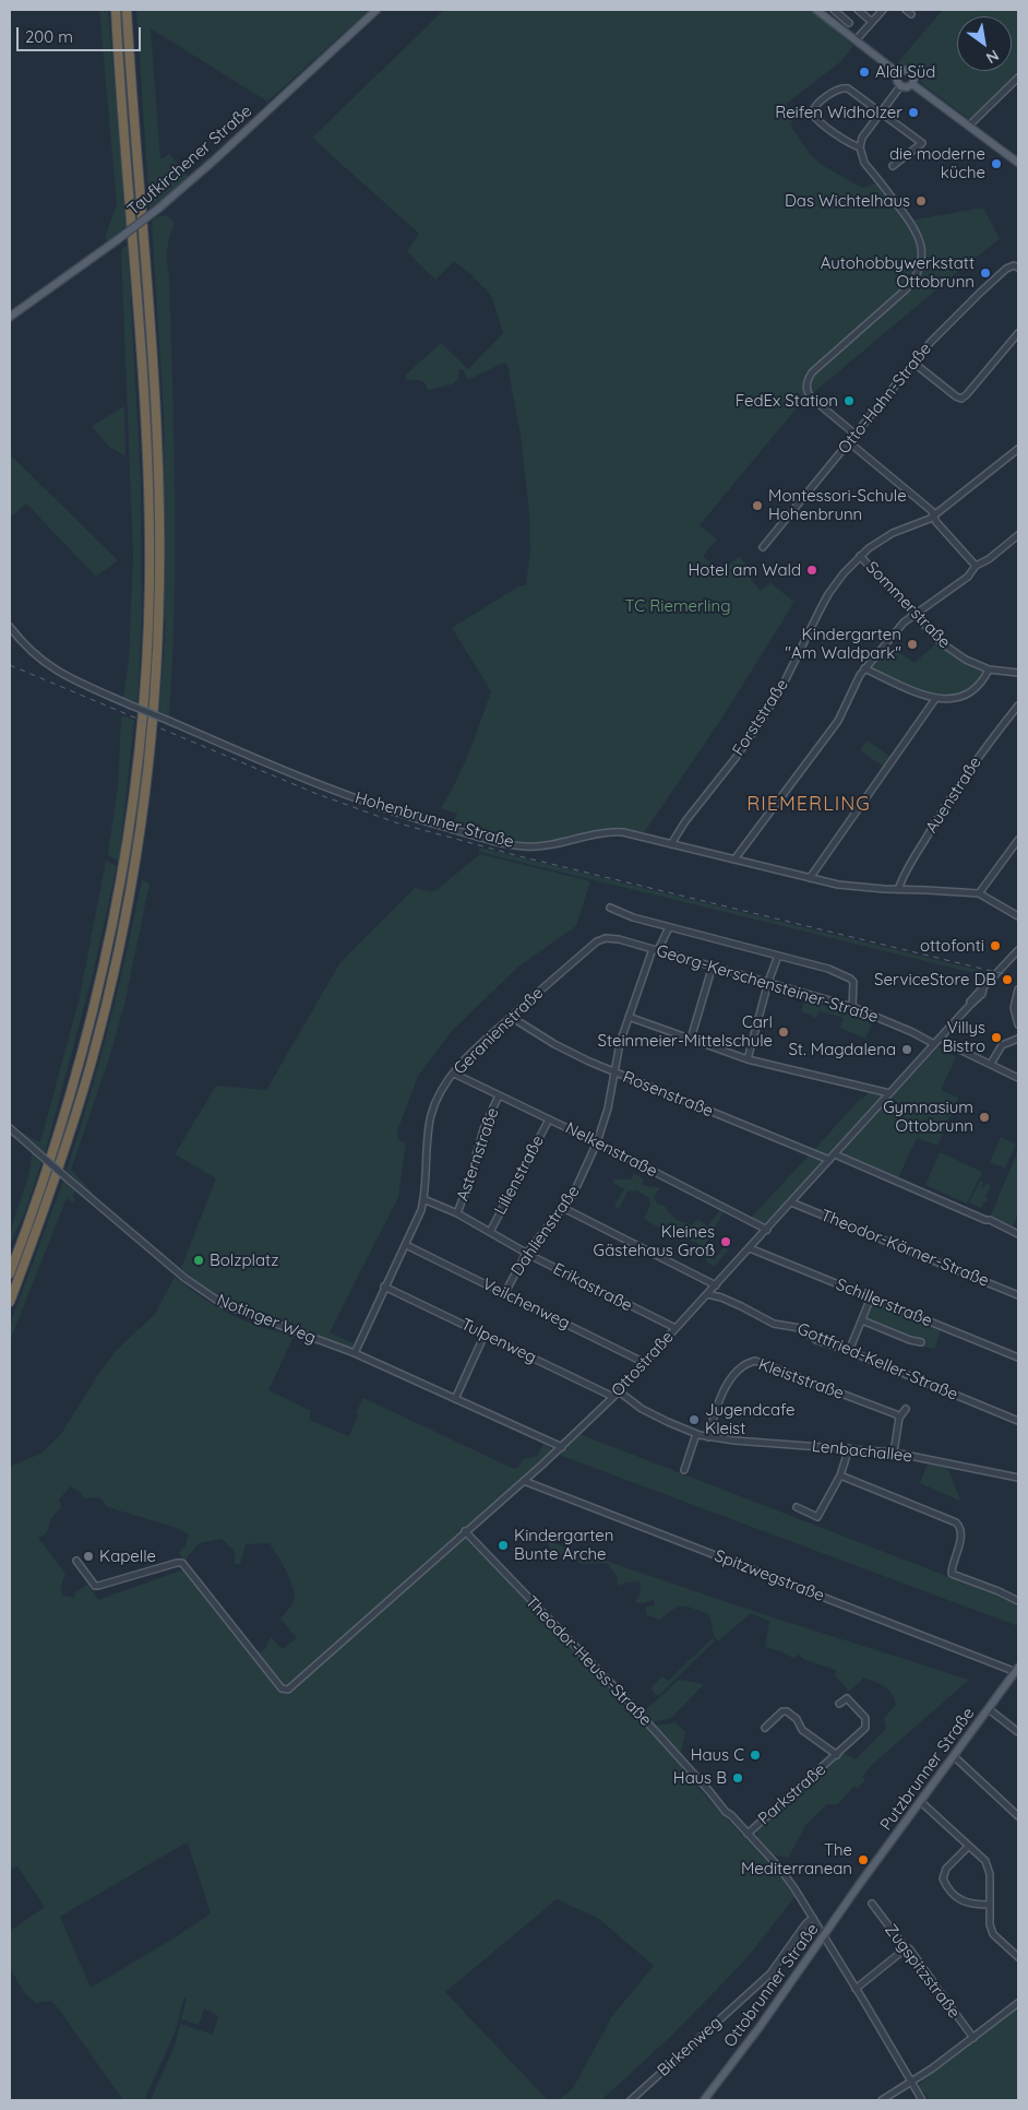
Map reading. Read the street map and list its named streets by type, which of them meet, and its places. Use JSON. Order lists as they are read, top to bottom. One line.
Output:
{"streets":{"main road":["Taufkirchener Straße","Putzbrunner Straße","Ottobrunner Straße"],"street":["Otto-Hahn-Straße","Sommerstraße","Forststraße","Auenstraße","Hohenbrunner Straße","Georg-Kerschensteiner-Straße","Geranienstraße","Rosenstraße","Nelkenstraße","Asternstraße","Lilienstraße","Dahlienstraße","Theodor-Körner-Straße","Erikastraße","Schillerstraße","Veilchenweg","Notinger Weg","Tulpenweg","Gottfried-Keller-Straße","Ottostraße","Kleiststraße","Lenbachallee","Spitzwegstraße","Theodor-Heuss-Straße","Parkstraße","Zugspitzstraße","Birkenweg"]},"crossings":[["Sommerstraße","Forststraße"],["Forststraße","Hohenbrunner Straße"],["Auenstraße","Hohenbrunner Straße"],["Georg-Kerschensteiner-Straße","Geranienstraße"],["Georg-Kerschensteiner-Straße","Dahlienstraße"],["Georg-Kerschensteiner-Straße","Ottostraße"],["Geranienstraße","Rosenstraße"],["Geranienstraße","Nelkenstraße"],["Geranienstraße","Erikastraße"],["Geranienstraße","Veilchenweg"],["Geranienstraße","Notinger Weg"],["Geranienstraße","Tulpenweg"],["Rosenstraße","Dahlienstraße"],["Rosenstraße","Ottostraße"],["Nelkenstraße","Asternstraße"],["Nelkenstraße","Lilienstraße"],["Nelkenstraße","Dahlienstraße"],["Nelkenstraße","Ottostraße"],["Asternstraße","Erikastraße"],["Lilienstraße","Erikastraße"],["Dahlienstraße","Erikastraße"],["Dahlienstraße","Veilchenweg"],["Theodor-Körner-Straße","Ottostraße"],["Erikastraße","Ottostraße"],["Schillerstraße","Ottostraße"],["Veilchenweg","Ottostraße"],["Notinger Weg","Ottostraße"],["Tulpenweg","Ottostraße"],["Gottfried-Keller-Straße","Ottostraße"],["Ottostraße","Lenbachallee"],["Ottostraße","Spitzwegstraße"],["Ottostraße","Theodor-Heuss-Straße"],["Kleiststraße","Lenbachallee"],["Spitzwegstraße","Putzbrunner Straße"],["Theodor-Heuss-Straße","Parkstraße"],["Theodor-Heuss-Straße","Ottobrunner Straße"],["Theodor-Heuss-Straße","Birkenweg"],["Putzbrunner Straße","Ottobrunner Straße"]],"districts":["RIEMERLING"],"parks":["TC Riemerling"],"places":["Aldi Süd","Reifen Widholzer","die moderne küche","Das Wichtelhaus","Autohobbywerkstatt Ottobrunn","FedEx Station","Montessori-Schule Hohenbrunn","Hotel am Wald","Kindergarten \"Am Waldpark\"","ottofonti","ServiceStore DB","Carl Steinmeier-Mittelschule","Villys Bistro","St. Magdalena","Gymnasium Ottobrunn","Kleines Gästehaus Groß","Bolzplatz","Jugendcafe Kleist","Kindergarten Bunte Arche","Kapelle","Haus C","Haus B","The Mediterranean"],"scale_bar":"200 m","north":"bottom right"}
